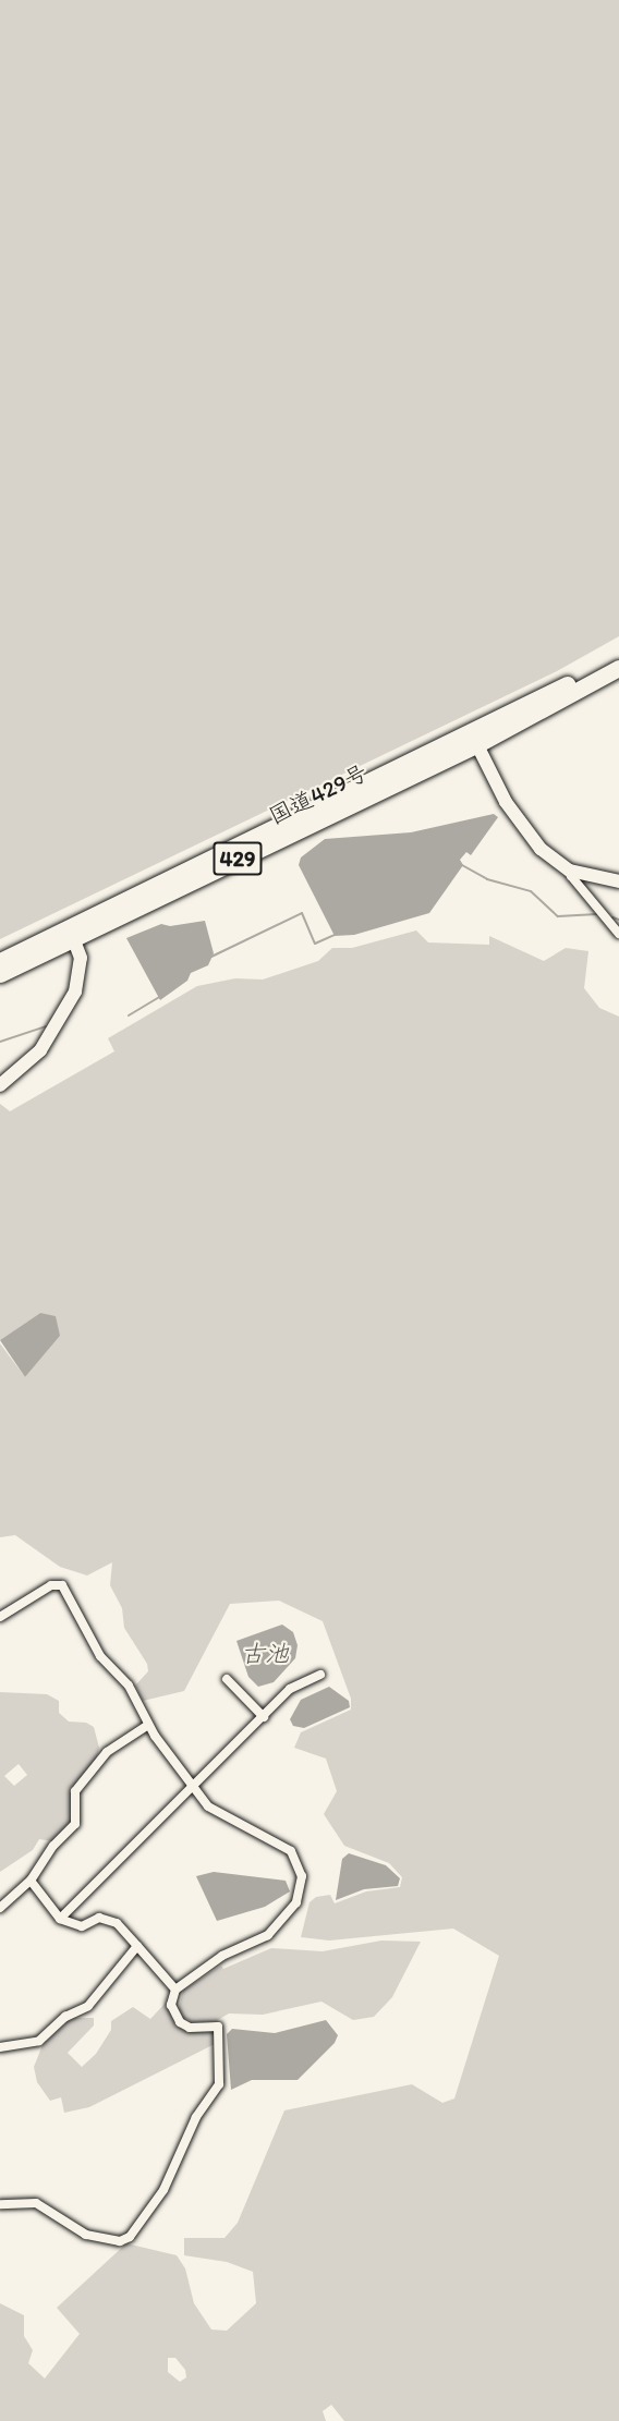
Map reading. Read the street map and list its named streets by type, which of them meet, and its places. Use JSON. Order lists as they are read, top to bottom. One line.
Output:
{"streets":{"highway":["国道429号","429"]},"water":["古池"]}
